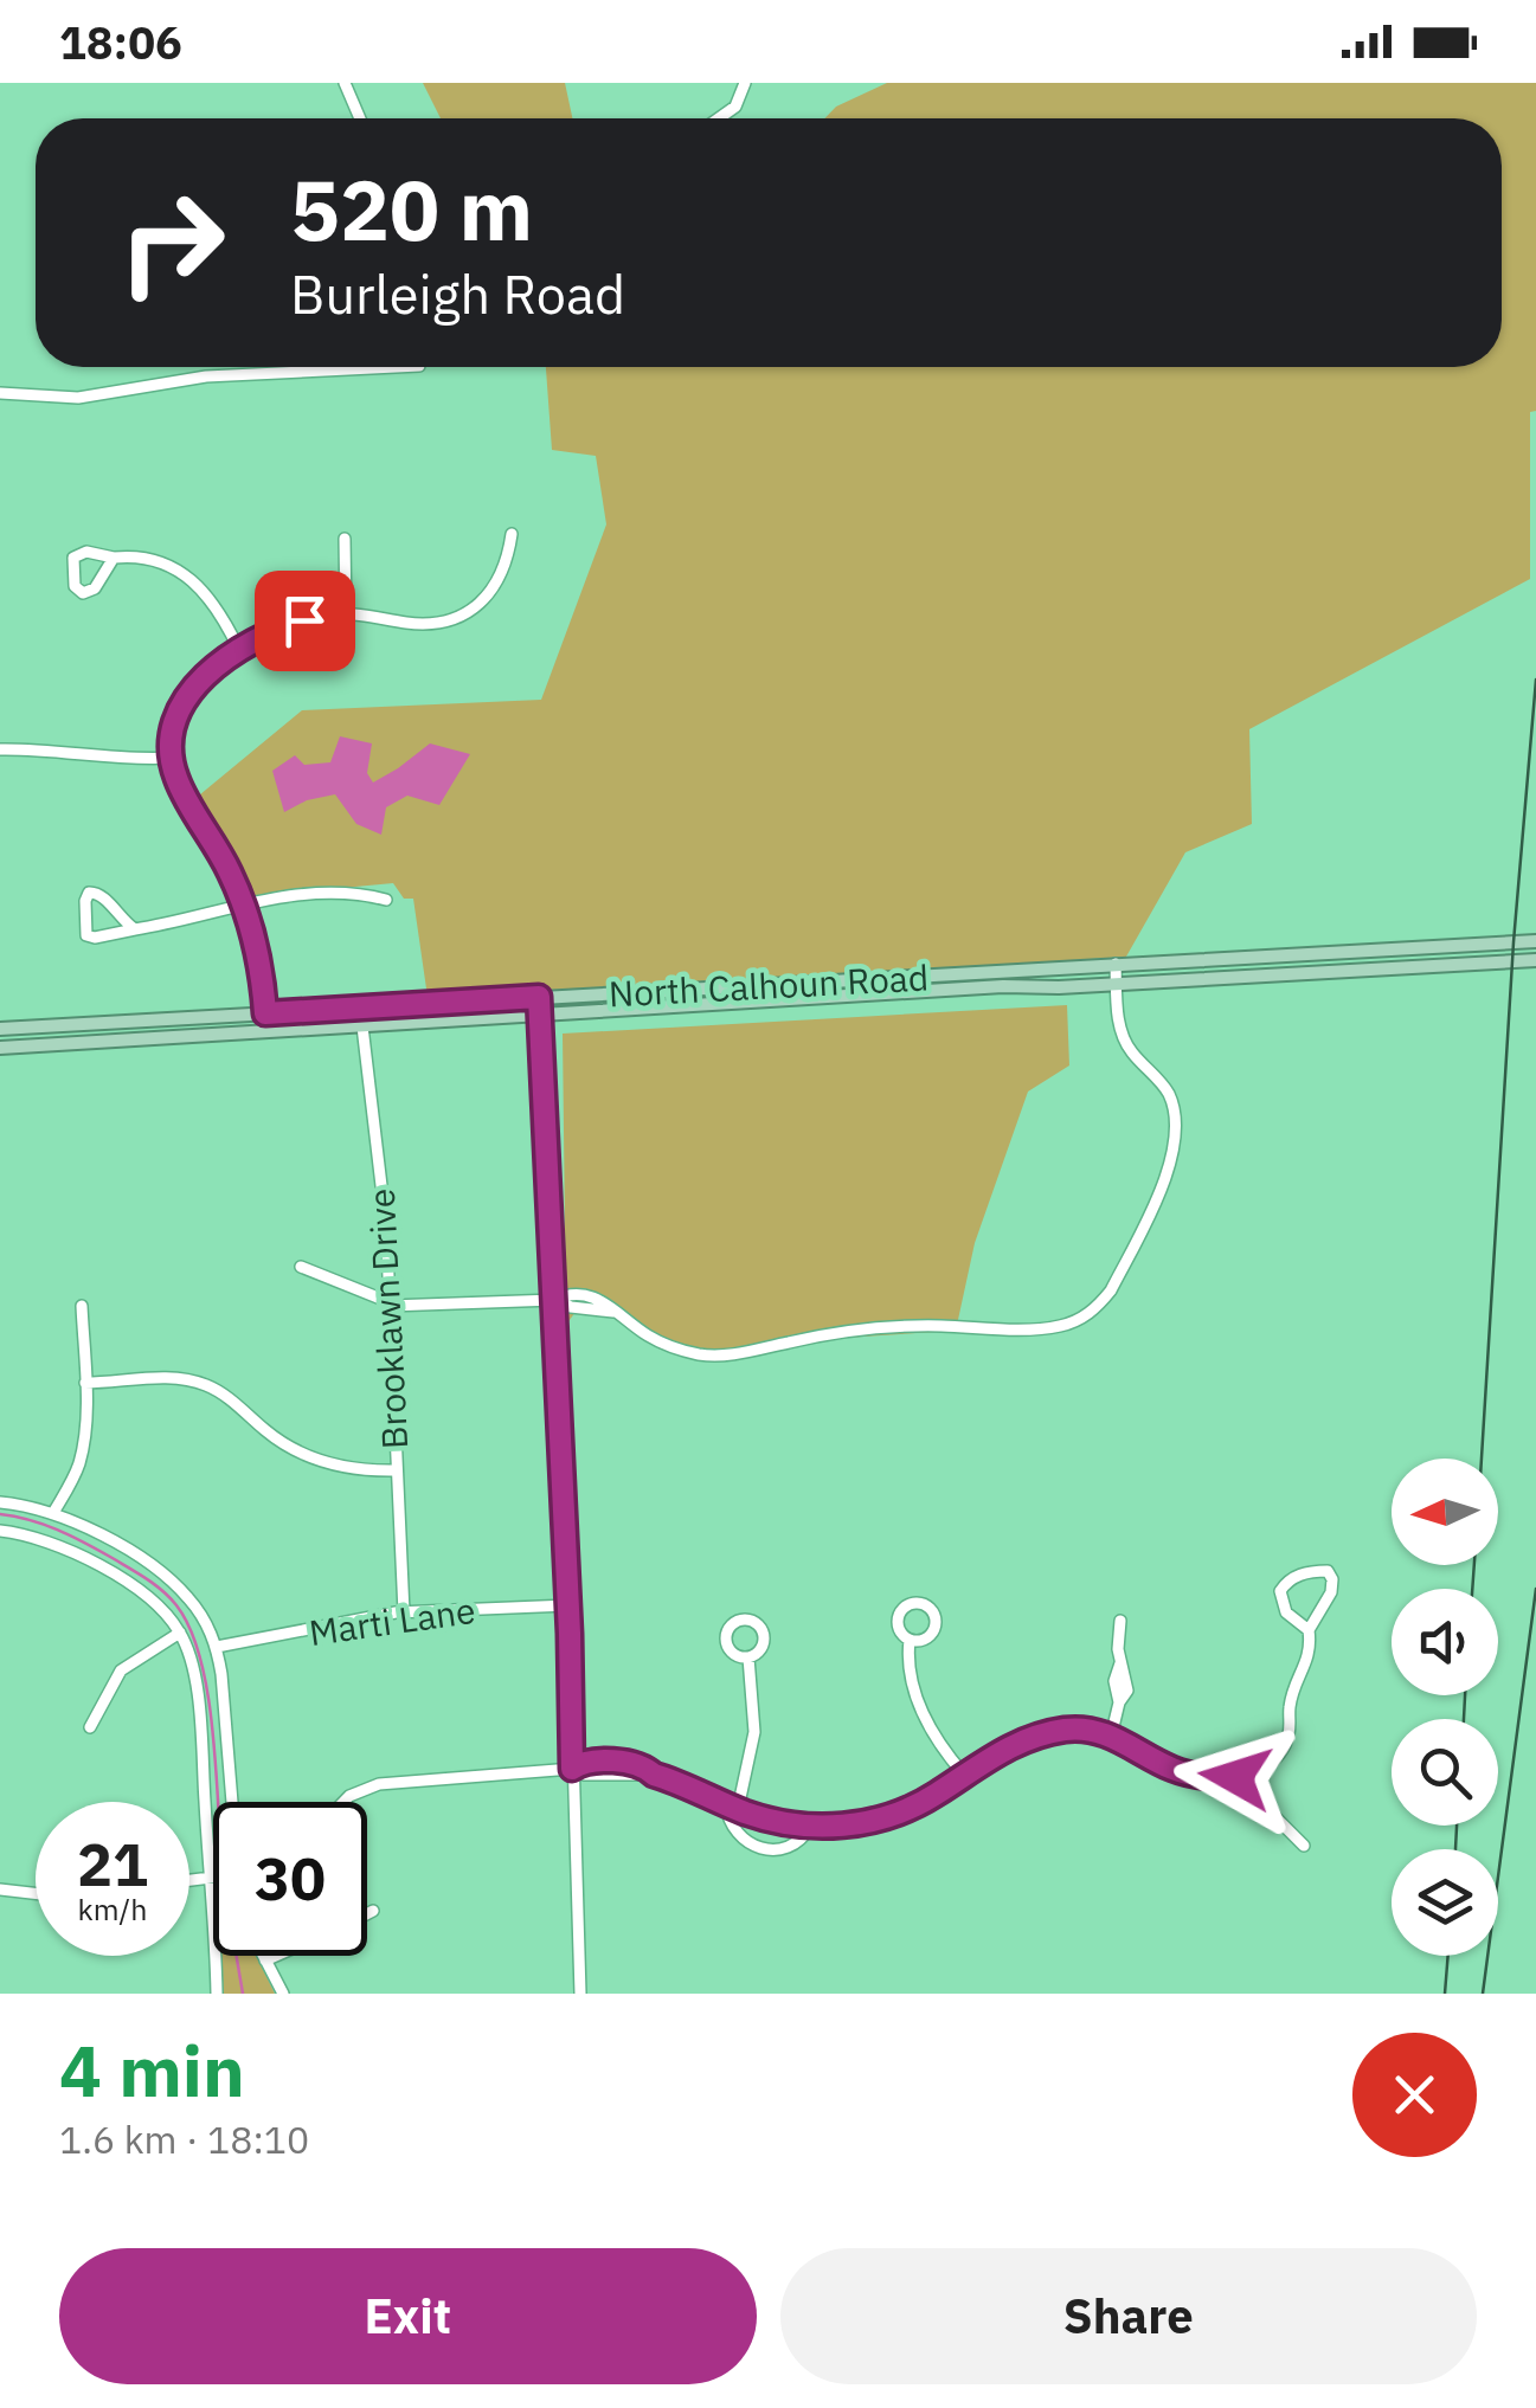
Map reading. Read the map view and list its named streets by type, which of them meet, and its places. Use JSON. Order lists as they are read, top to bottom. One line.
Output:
{"streets":{"main road":["North Calhoun Road"],"street":["Brooklawn Drive","Marti Lane"]},"crossings":[["North Calhoun Road","Brooklawn Drive"],["Brooklawn Drive","Marti Lane"]],"north":"left","page":{"status":"18:06","turn":["520 m","Burleigh Road"],"speed":"21 km/h","limit":"30","heading":["4 min","1.6 km · 18:10"],"buttons":["Exit","Share"]}}
